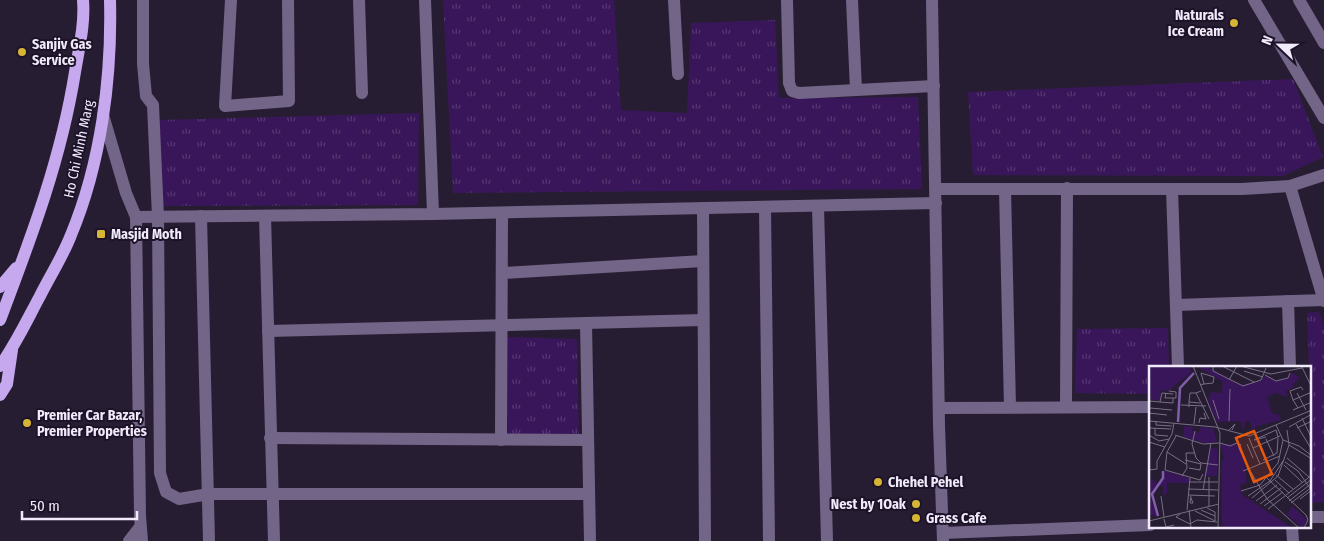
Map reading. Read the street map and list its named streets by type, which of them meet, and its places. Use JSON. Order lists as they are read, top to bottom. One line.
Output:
{"streets":{"main road":["Ho Chi Minh Marg"]},"places":{"other":["Naturals Ice Cream","Sanjiv Gas Service","Premier Car Bazar, Premier Properties","Chehel Pehel","Nest by 1Oak","Grass Cafe"],"transit":["Masjid Moth"]},"scale_bar":"50 m","north":"left"}
